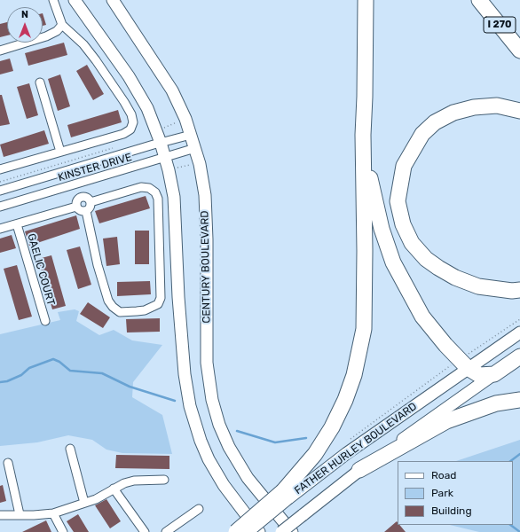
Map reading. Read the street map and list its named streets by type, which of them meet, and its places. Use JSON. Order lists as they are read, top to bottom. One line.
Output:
{"streets":{"highway":["I 270"],"street":["KINSTER DRIVE","CENTURY BOULEVARD","GAELIC COURT","FATHER HURLEY BOULEVARD"]},"crossings":[["KINSTER DRIVE","CENTURY BOULEVARD"]],"legend":["Road","Park","Building"],"north":"top"}
